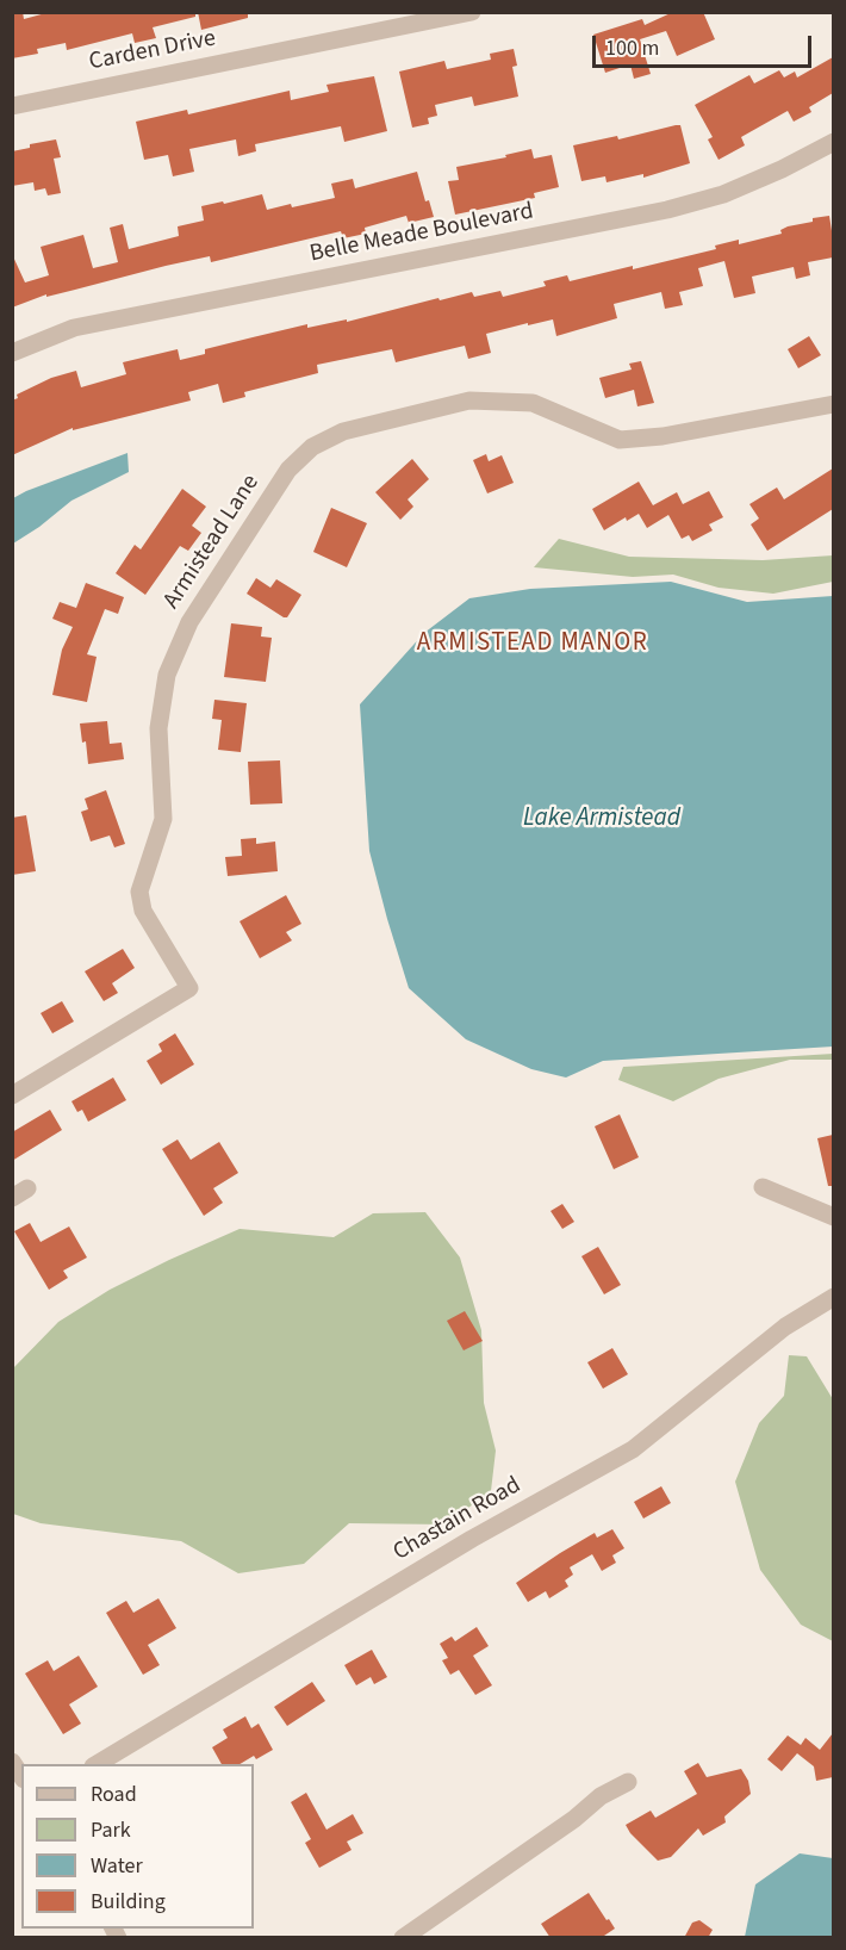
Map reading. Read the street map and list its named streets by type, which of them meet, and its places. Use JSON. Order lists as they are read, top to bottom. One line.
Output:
{"streets":{"street":["Carden Drive","Belle Meade Boulevard","Armistead Lane","Chastain Road"]},"districts":["ARMISTEAD MANOR"],"water":["Lake Armistead"],"legend":["Road","Park","Water","Building"],"scale_bar":"100 m"}
